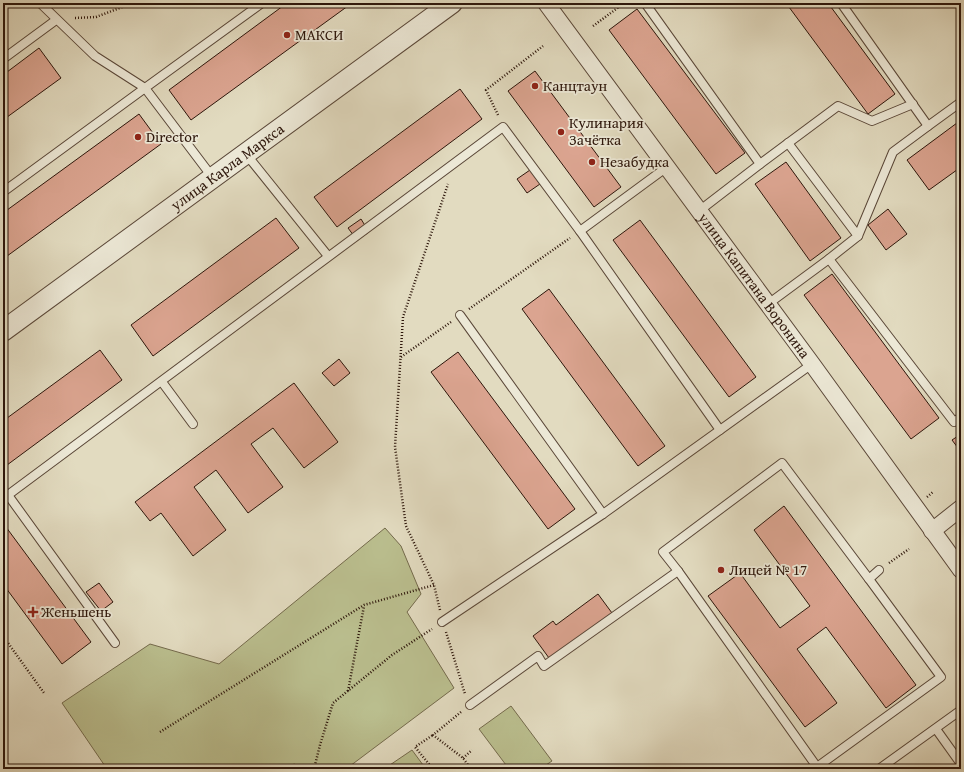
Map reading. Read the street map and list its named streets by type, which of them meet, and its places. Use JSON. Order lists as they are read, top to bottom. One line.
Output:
{"streets":{"street":["улица Карла Маркса","улица Капитана Воронина"]},"places":{"other":["МАКСИ","Канцтаун","Кулинария Зачётка","Director","Незабудка","Лицей № 17"],"health":["Женьшень"]}}
